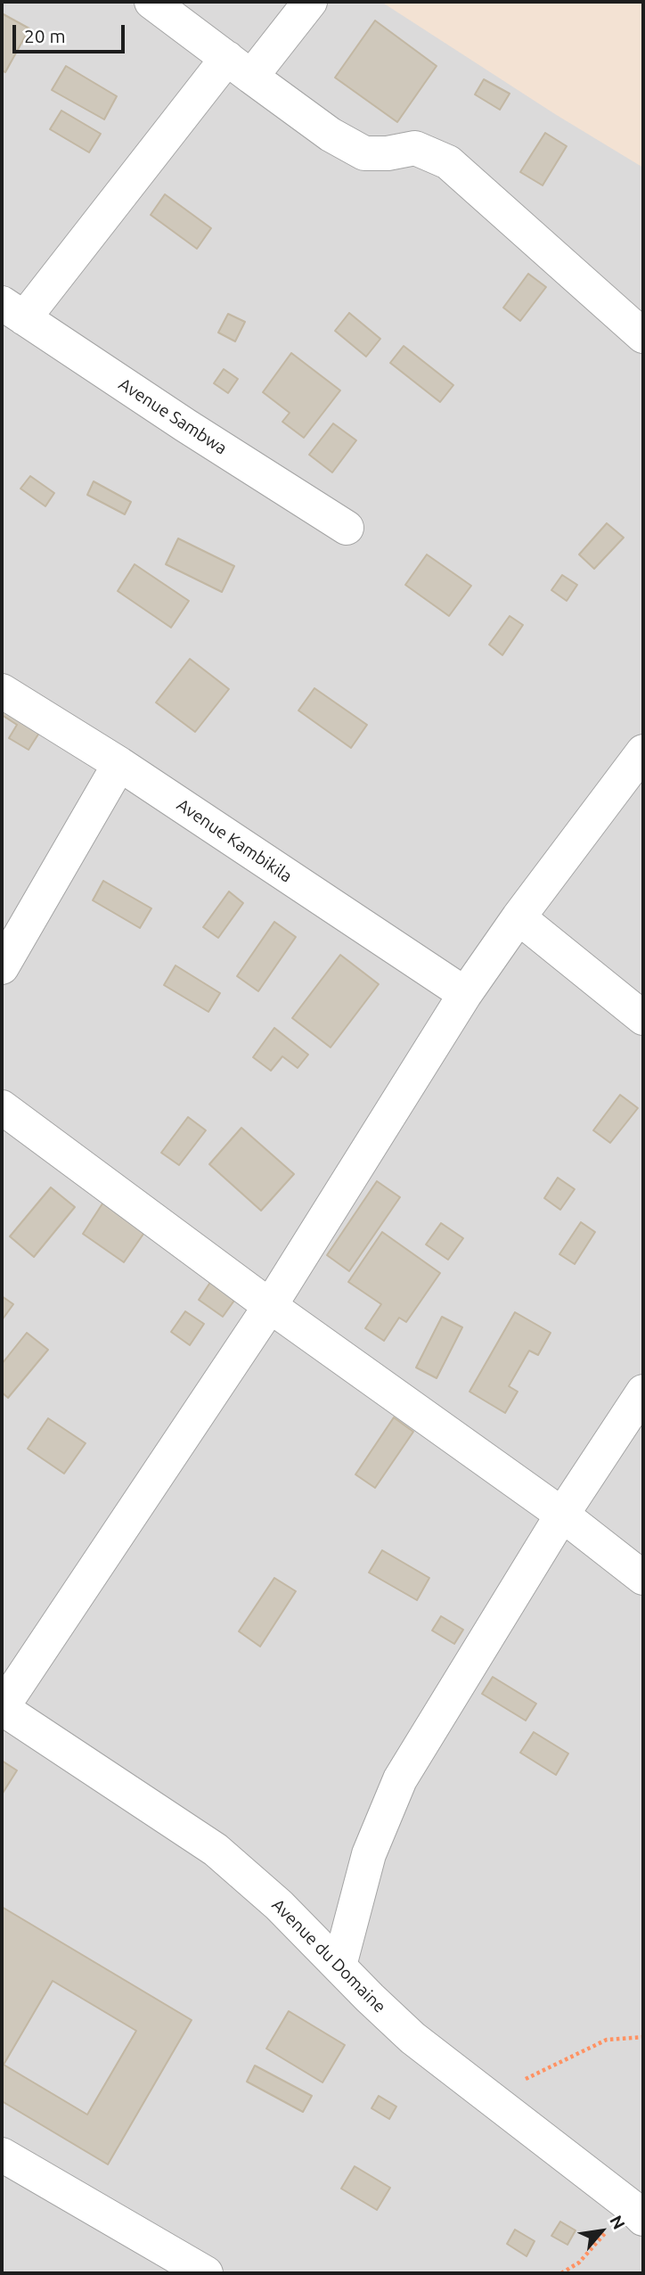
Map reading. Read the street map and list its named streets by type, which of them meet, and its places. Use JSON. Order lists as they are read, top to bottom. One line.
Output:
{"streets":{"street":["Avenue Sambwa","Avenue Kambikila","Avenue du Domaine"]},"scale_bar":"20 m","north":"top right"}
